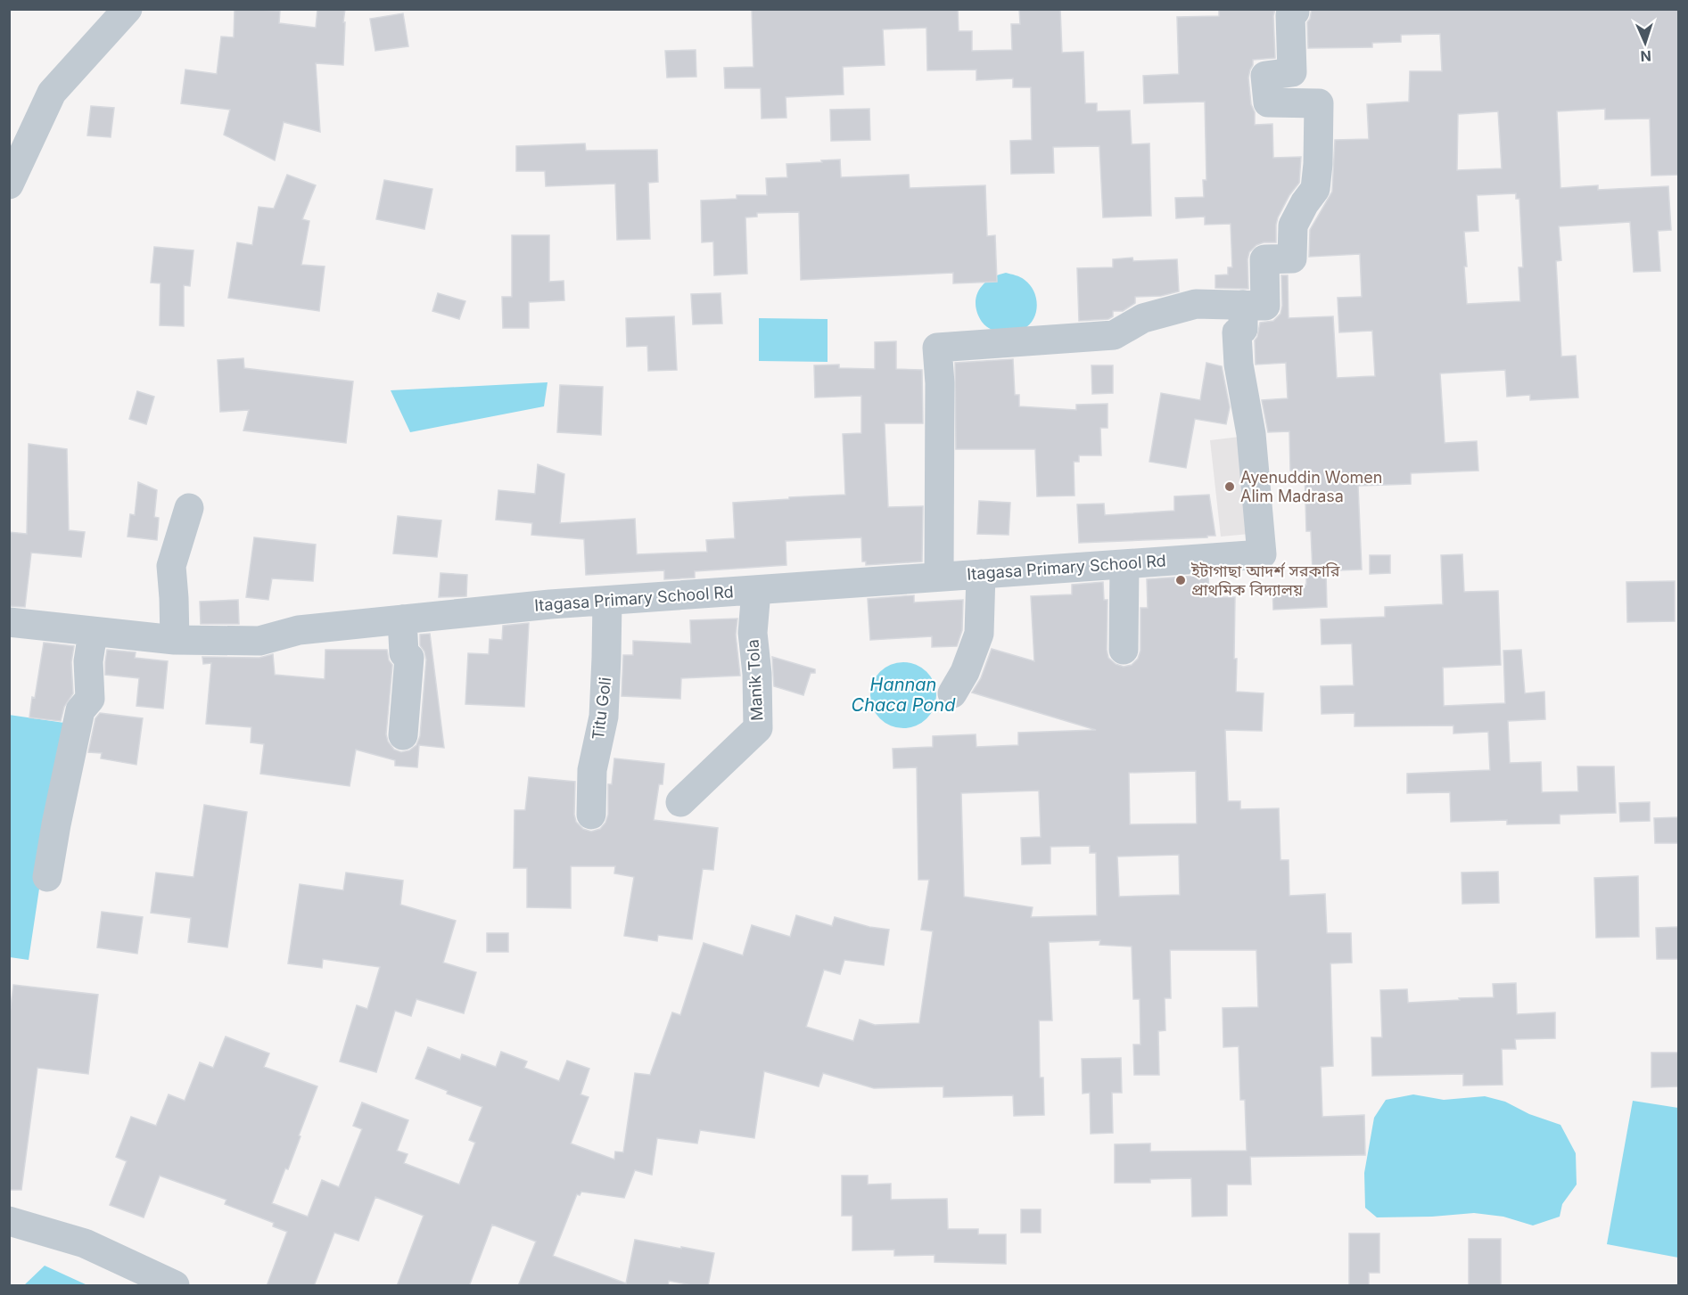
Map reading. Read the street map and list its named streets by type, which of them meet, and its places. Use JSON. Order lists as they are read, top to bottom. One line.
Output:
{"streets":{"street":["Itagasa Primary School Rd","Manik Tola","Titu Goli"]},"crossings":[["Itagasa Primary School Rd","Manik Tola"],["Itagasa Primary School Rd","Titu Goli"]],"water":["Hannan Chaca Pond"],"places":["Ayenuddin Women Alim Madrasa","ইটাগাছা আদর্শ সরকারি প্রাথমিক বিদ্যালয়"],"north":"bottom"}
